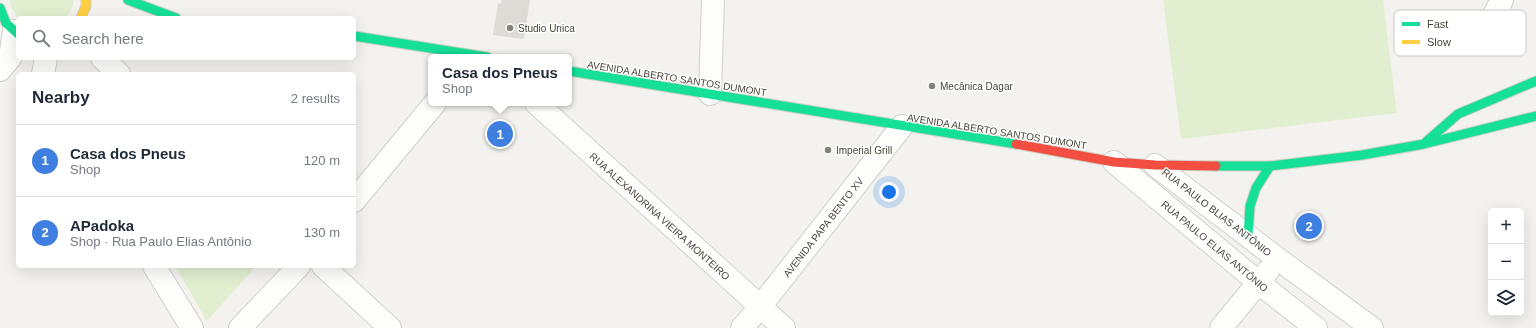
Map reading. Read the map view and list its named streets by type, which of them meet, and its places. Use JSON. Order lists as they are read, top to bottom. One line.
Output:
{"streets":{"street":["AVENIDA ALBERTO SANTOS DUMONT","RUA PAULO BLIAS ANTÔNIO","RUA ALEXANDRINA VIEIRA MONTEIRO","AVENIDA PAPA BENTO XV","RUA PAULO ELIAS ANTÔNIO"]},"crossings":[["AVENIDA ALBERTO SANTOS DUMONT","RUA PAULO BLIAS ANTÔNIO"],["AVENIDA ALBERTO SANTOS DUMONT","AVENIDA PAPA BENTO XV"],["AVENIDA ALBERTO SANTOS DUMONT","RUA PAULO ELIAS ANTÔNIO"],["RUA ALEXANDRINA VIEIRA MONTEIRO","AVENIDA PAPA BENTO XV"]],"places":["Studio Unica","Mecânica Dagar","Imperial Grill"],"legend":["Fast","Slow"],"page":{"search":"Search here","popup":["Casa dos Pneus","Shop"],"heading":["Nearby","2 results"],"pins":["1","2"],"list":[{"mark":"1","name":"Casa dos Pneus","note":"Shop","value":"120 m"},{"mark":"2","name":"APadoka","note":"Shop · Rua Paulo Elias Antônio","value":"130 m"}],"map_buttons":["+","−"]}}
